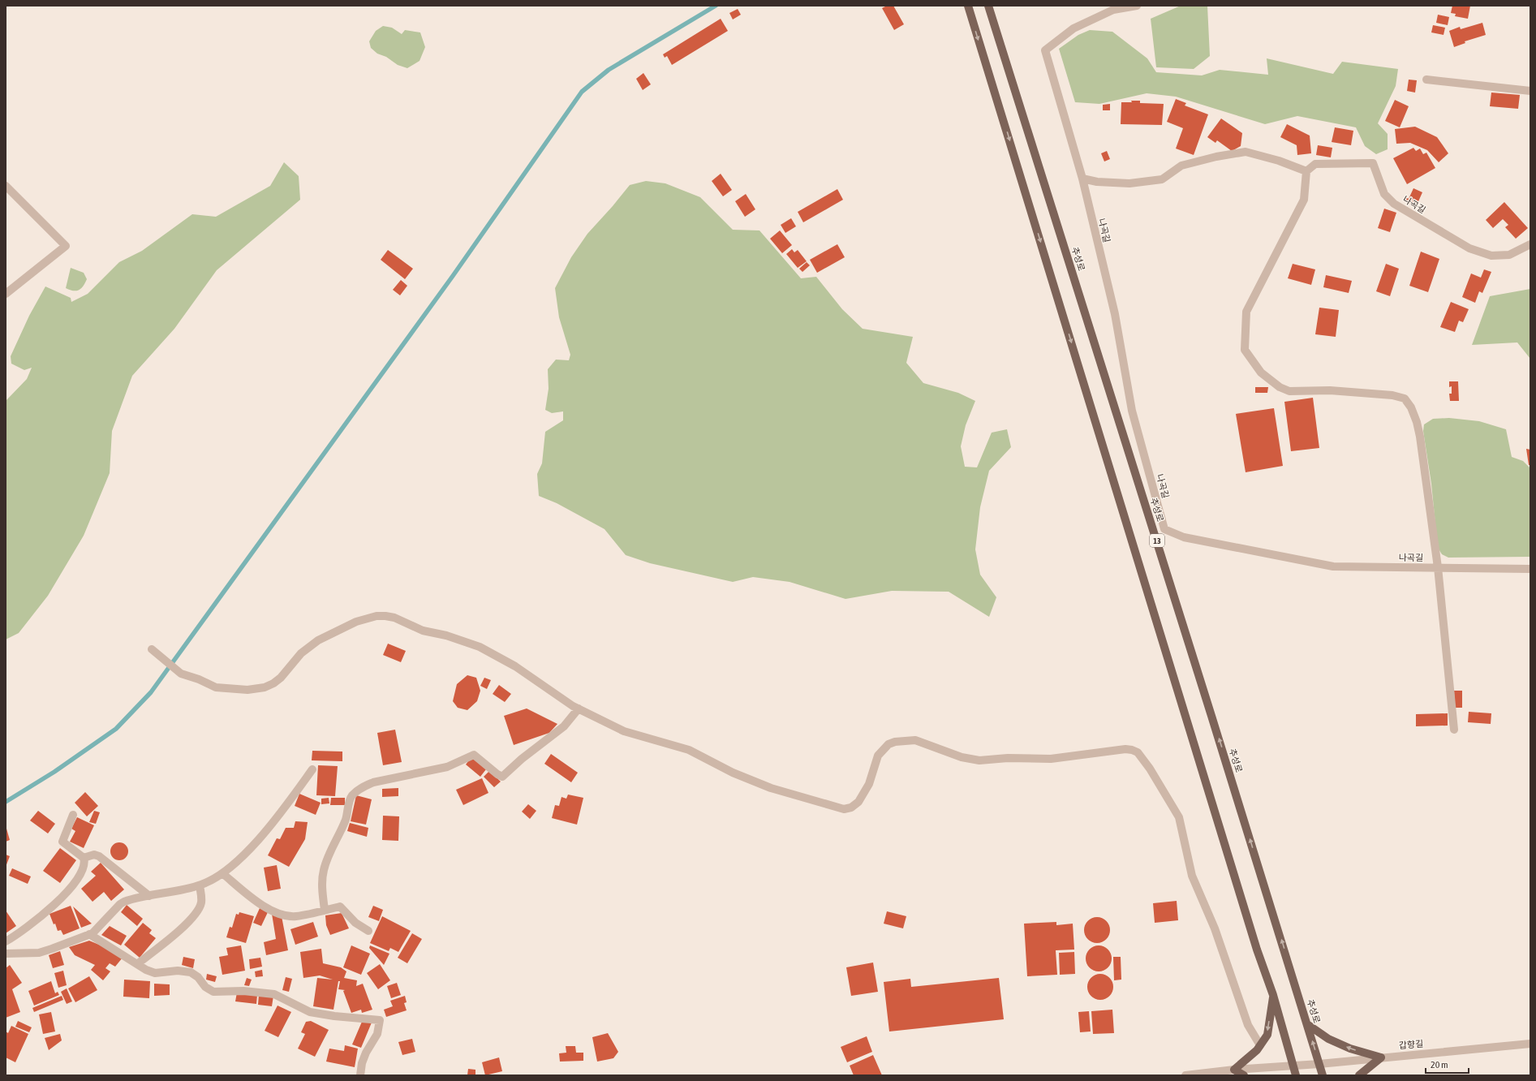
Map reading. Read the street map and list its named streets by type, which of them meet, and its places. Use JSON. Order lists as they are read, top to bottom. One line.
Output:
{"streets":{"main road":["추성로","13"],"street":["나곡길","갑향길"]},"crossings":[["추성로","갑향길"]],"scale_bar":"20 m"}
